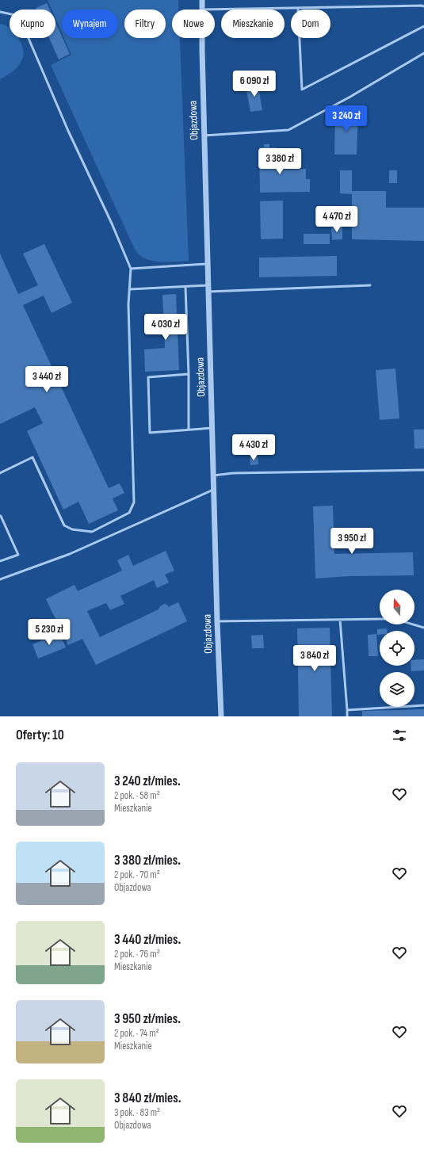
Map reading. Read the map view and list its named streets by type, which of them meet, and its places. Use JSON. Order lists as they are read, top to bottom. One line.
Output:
{"streets":{"street":["Objazdowa"]},"north":"top","page":{"chip":["Kupno","Wynajem","Filtry","Nowe","Mieszkanie","Dom"],"price":["6 090 zł","3 240 zł","3 380 zł","4 470 zł","4 030 zł","3 440 zł","4 430 zł","3 950 zł","5 230 zł","3 840 zł"],"heading":"Oferty: 10","list":[{"name":"3 240 zł/mies.","note":"2 pok. · 58 m² · Mieszkanie"},{"name":"3 380 zł/mies.","note":"2 pok. · 70 m² · Objazdowa"},{"name":"3 440 zł/mies.","note":"2 pok. · 76 m² · Mieszkanie"},{"name":"3 950 zł/mies.","note":"2 pok. · 74 m² · Mieszkanie"},{"name":"3 840 zł/mies.","note":"3 pok. · 83 m² · Objazdowa"}]}}
